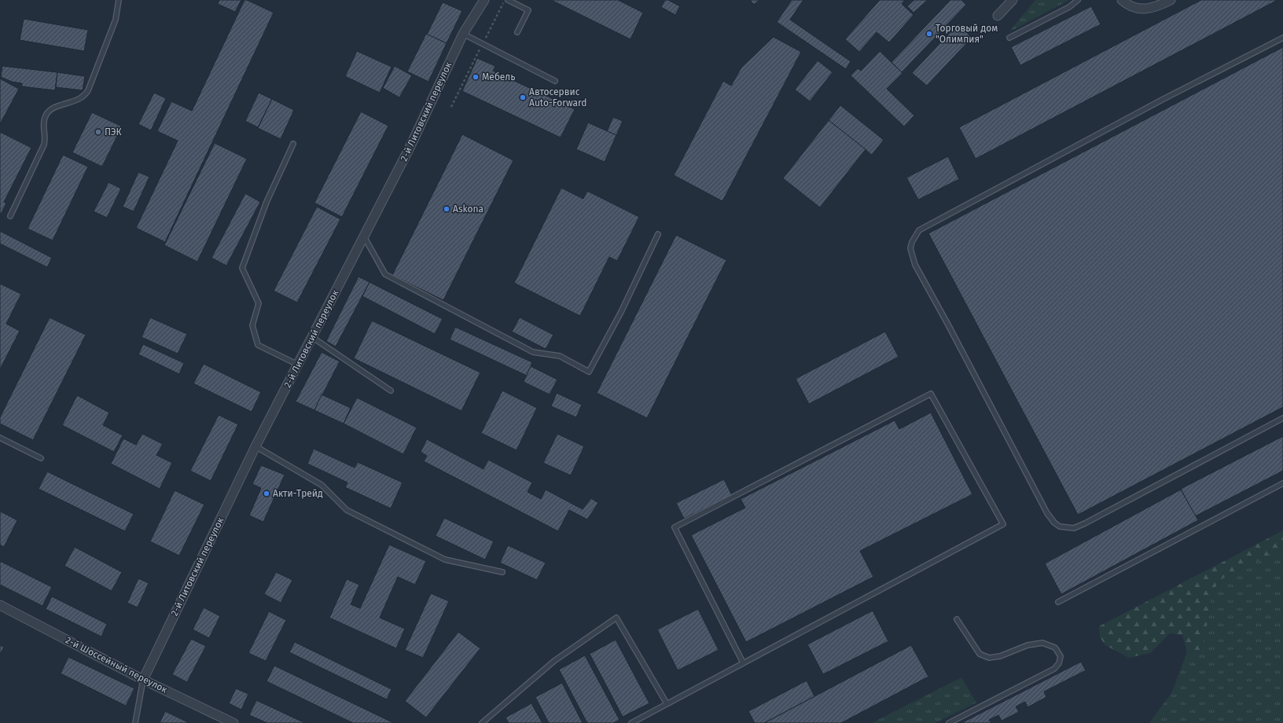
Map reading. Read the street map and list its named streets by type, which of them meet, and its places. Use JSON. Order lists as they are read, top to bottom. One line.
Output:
{"streets":{"street":["2-й Литовский переулок","2-й Шоссейный переулок"]},"crossings":[["2-й Литовский переулок","2-й Шоссейный переулок"]],"places":["Торговый дом \"Олимпия\"","Мебель","Автосервис Auto-Forward","ПЭК","Askona","Акти-Трейд"]}
